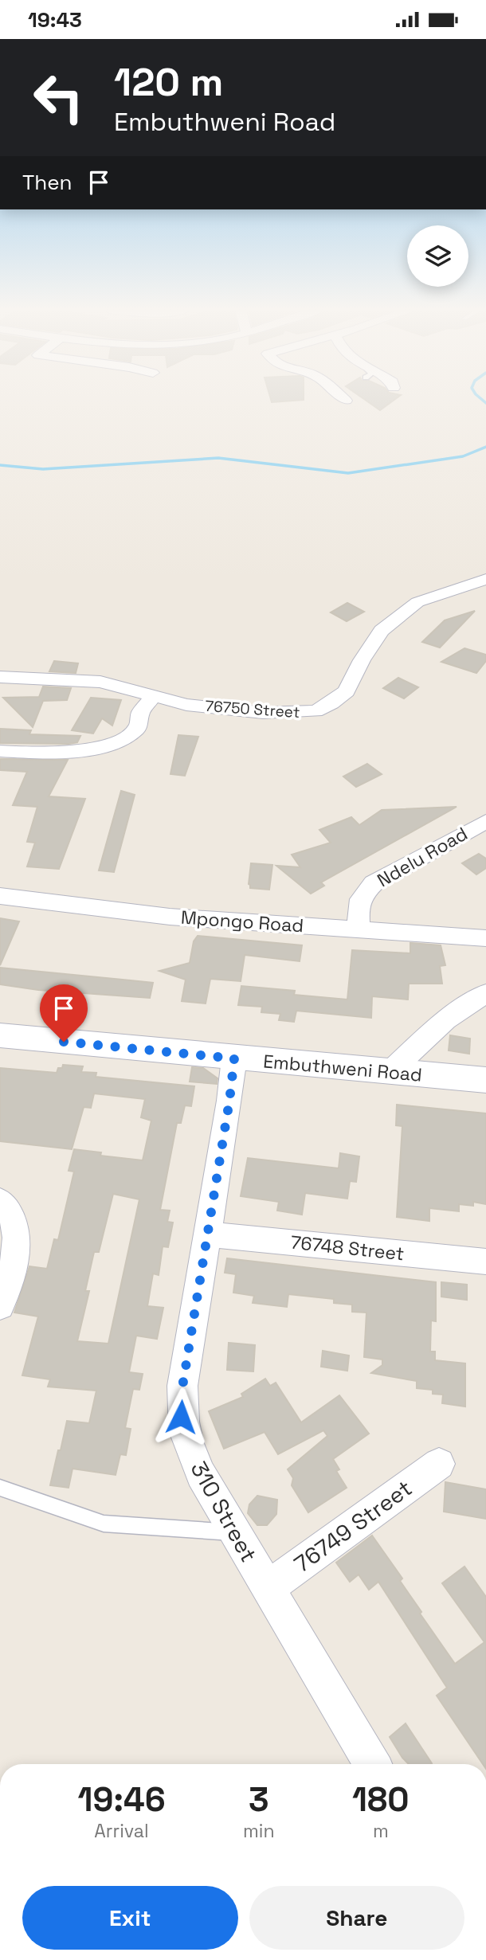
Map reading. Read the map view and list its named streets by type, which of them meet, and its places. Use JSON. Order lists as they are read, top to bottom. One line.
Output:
{"streets":{"street":["76750 Street","Ndelu Road","Mpongo Road","Embuthweni Road","76748 Street","310 Street","76749 Street"]},"crossings":[["Ndelu Road","Mpongo Road"],["Embuthweni Road","310 Street"],["76748 Street","310 Street"],["310 Street","76749 Street"]],"page":{"status":"19:43","turn":["120 m","Embuthweni Road"],"then":"Then","eta":["19:46","Arrival","3","min","180","m"],"buttons":["Exit","Share"]}}
